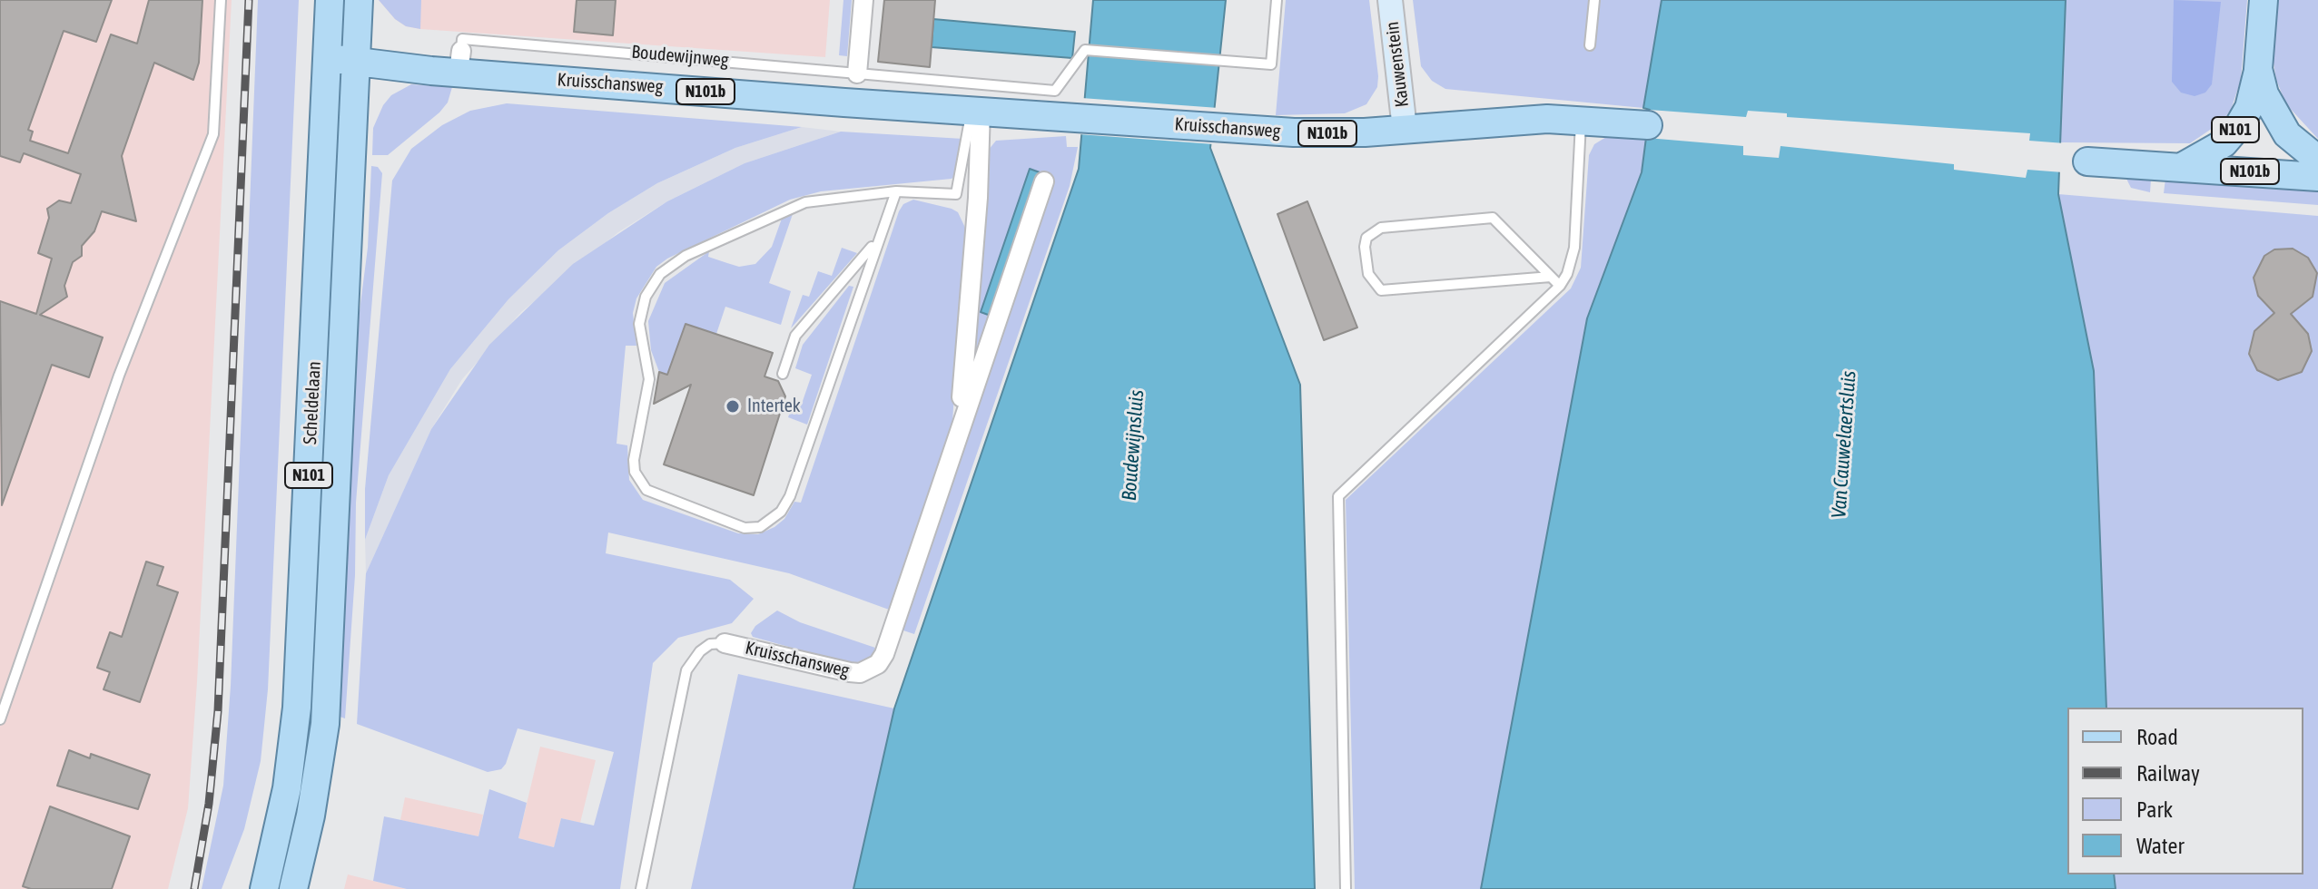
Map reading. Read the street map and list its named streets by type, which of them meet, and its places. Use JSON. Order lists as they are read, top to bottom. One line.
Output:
{"streets":{"main road":["Kruisschansweg","N101b","N101","Scheldelaan"],"street":["Kauwenstein"],"lane":["Boudewijnweg"]},"crossings":[["Boudewijnweg","Kruisschansweg"],["Kauwenstein","Kruisschansweg"],["Kruisschansweg","Scheldelaan"],["N101b","N101"]],"water":["Van Cauwelaertsluis","Boudewijnsluis"],"places":["Intertek"],"legend":["Road","Railway","Park","Water"]}
